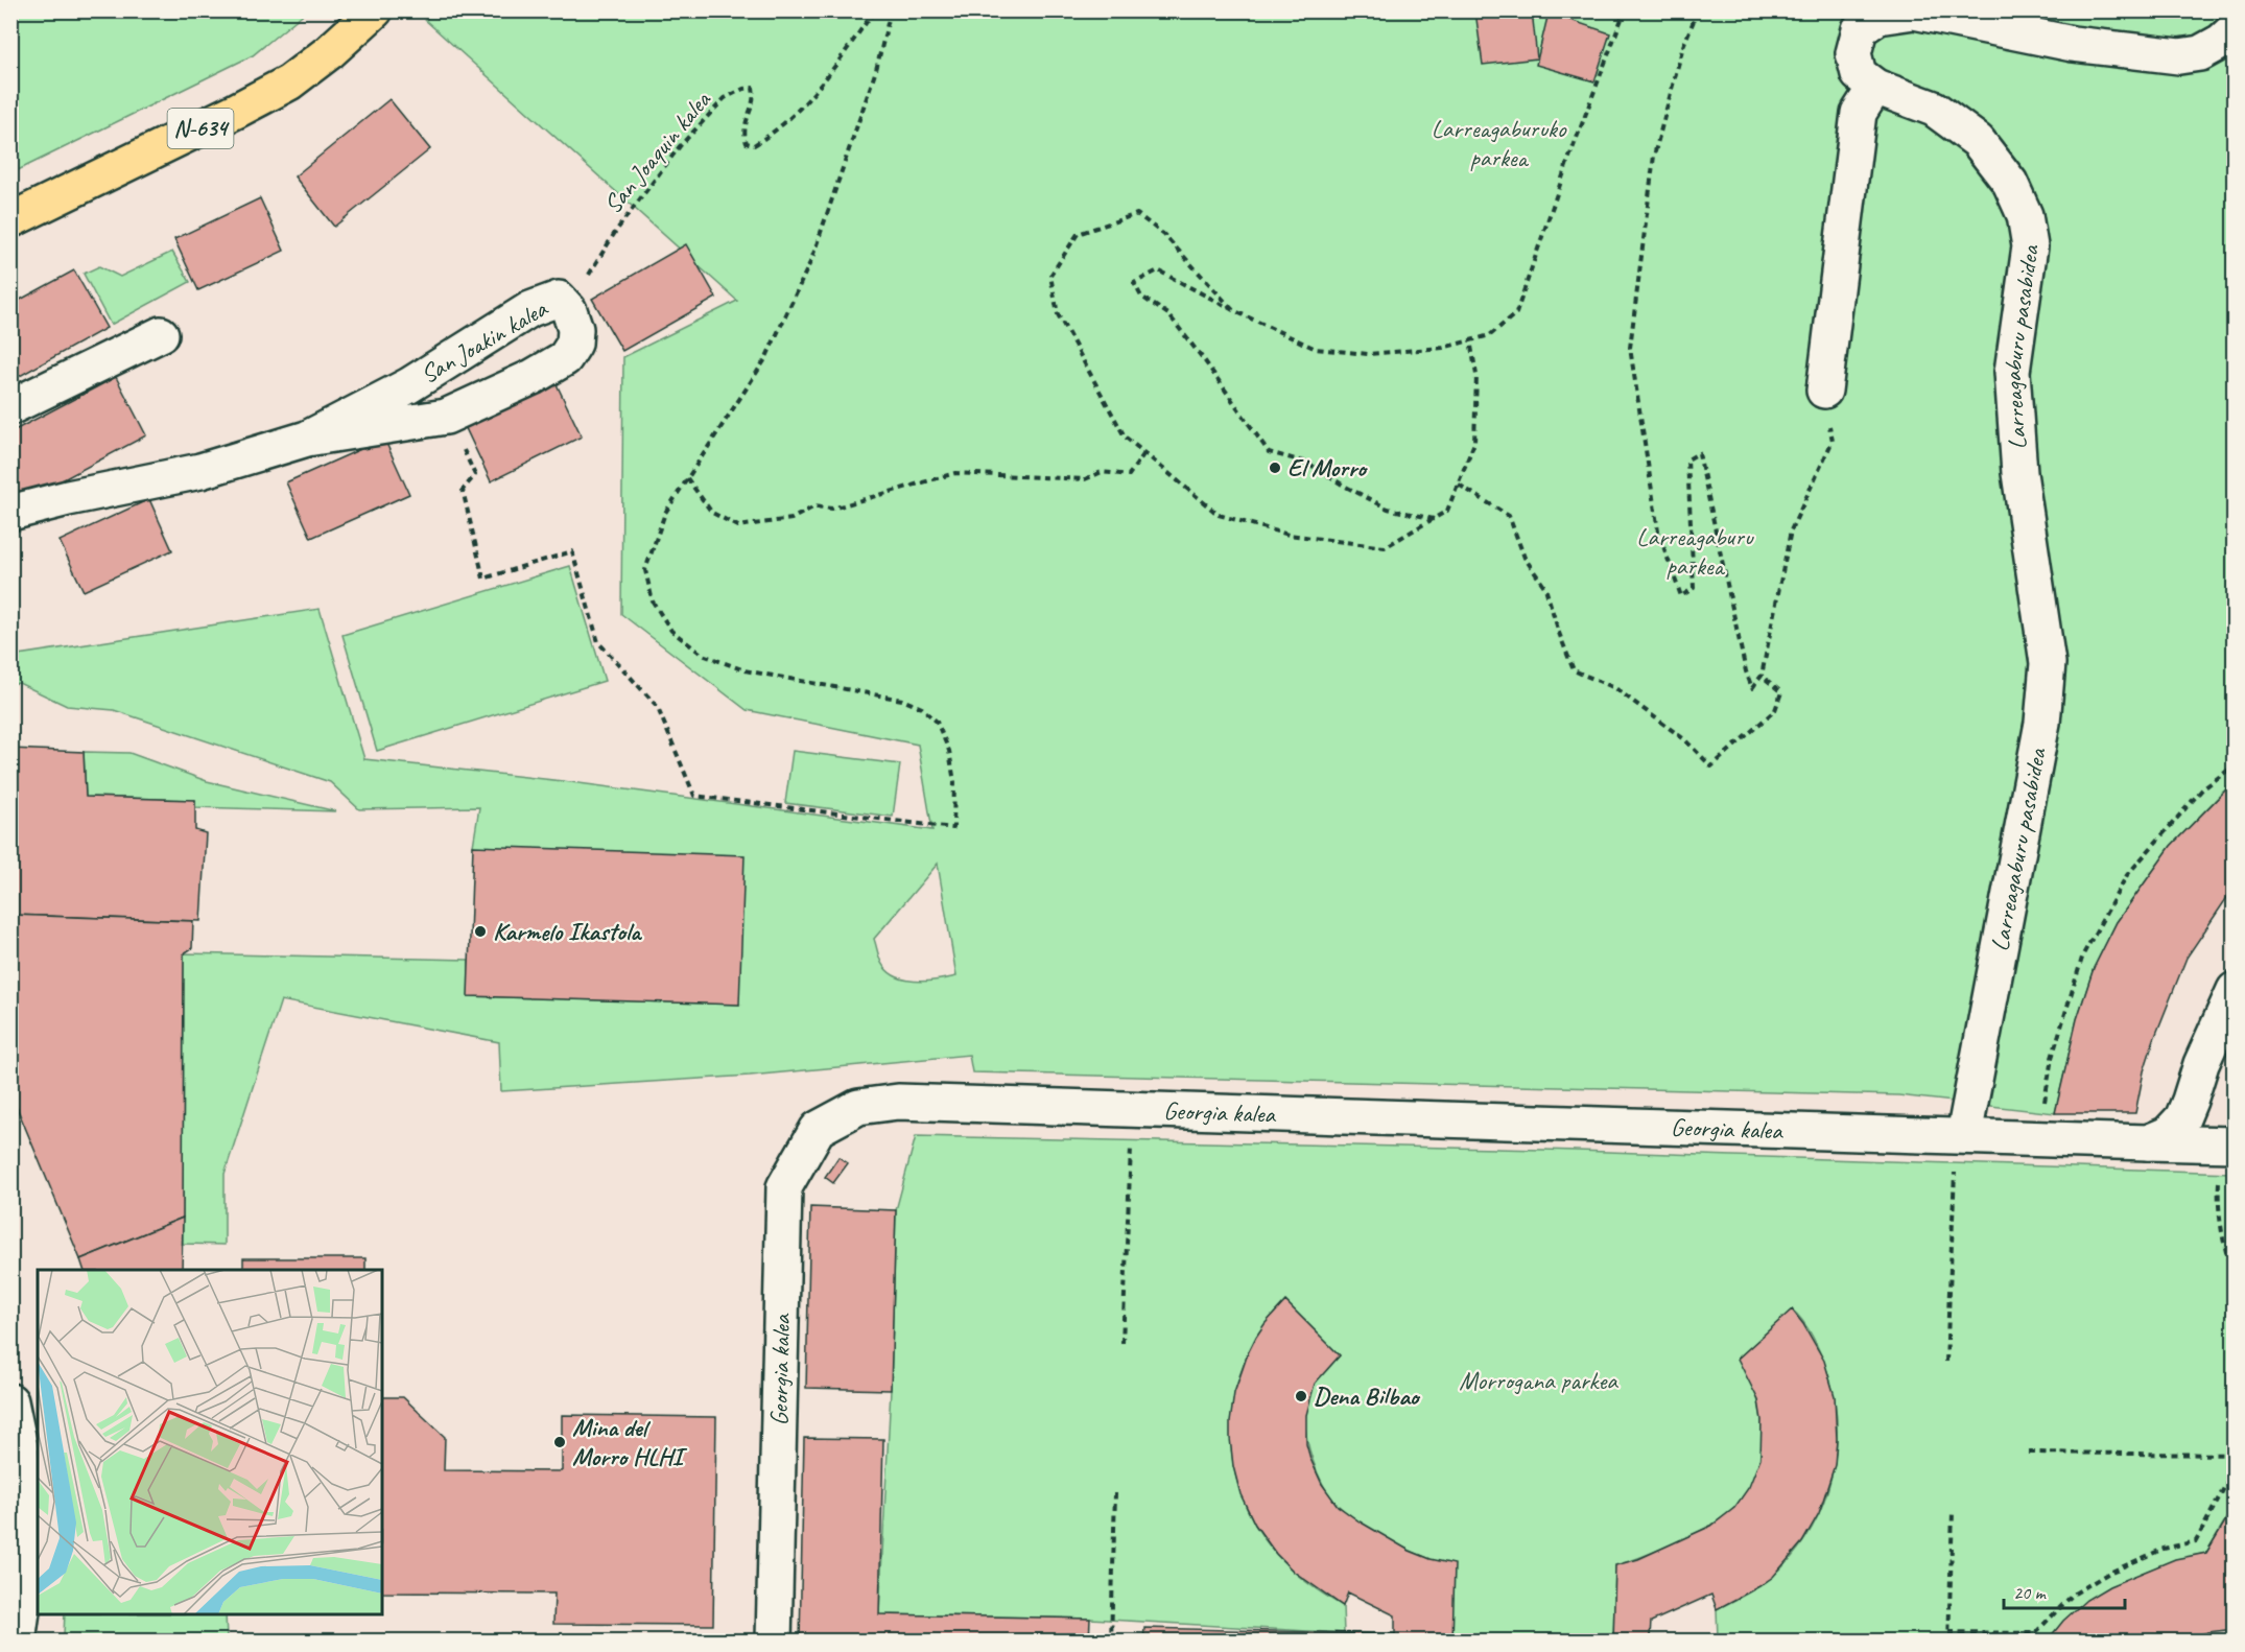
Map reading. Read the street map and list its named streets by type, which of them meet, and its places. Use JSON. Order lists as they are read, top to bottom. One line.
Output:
{"streets":{"main road":["N-634"],"street":["San Joakin kalea","Larreagaburu pasabidea","Georgia kalea"],"path":["San Joaquin kalea"]},"crossings":[["San Joaquin kalea","San Joakin kalea"],["Larreagaburu pasabidea","Georgia kalea"]],"parks":["Larreagaburuko parkea","Larreagaburu parkea","Morrogana parkea"],"places":["El Morro","Karmelo Ikastola","Dena Bilbao","Mina del Morro HLHI"],"scale_bar":"20 m"}
